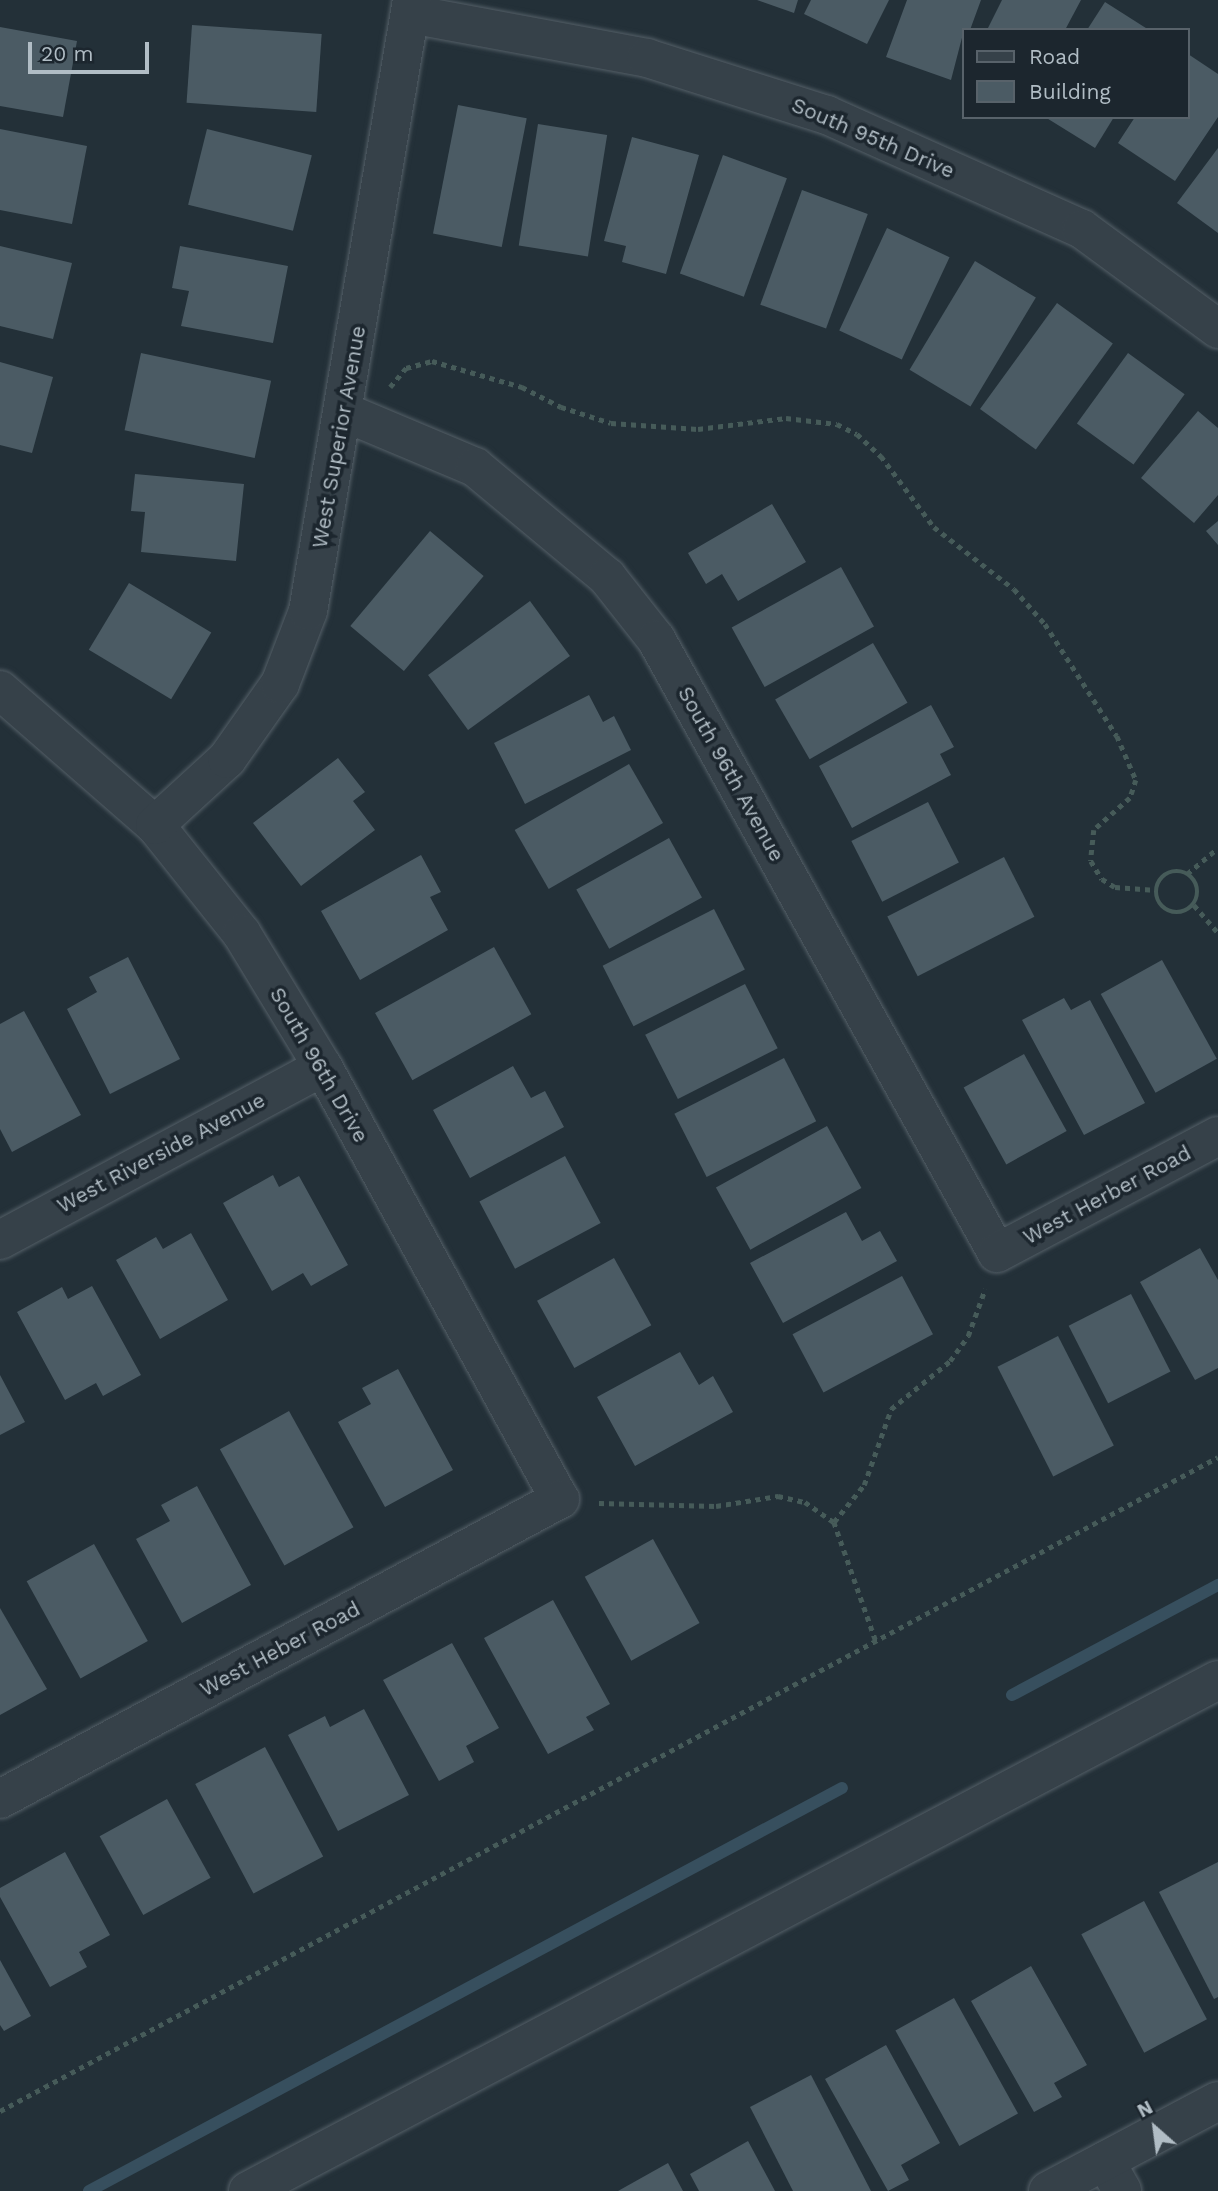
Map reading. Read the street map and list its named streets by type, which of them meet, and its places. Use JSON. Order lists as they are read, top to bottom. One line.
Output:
{"streets":{"street":["South 95th Drive","West Superior Avenue","South 96th Avenue","South 96th Drive","West Riverside Avenue","West Herber Road","West Heber Road"]},"crossings":[["South 95th Drive","West Superior Avenue"],["West Superior Avenue","South 96th Avenue"],["West Superior Avenue","South 96th Drive"],["South 96th Avenue","West Herber Road"],["South 96th Drive","West Riverside Avenue"],["South 96th Drive","West Heber Road"]],"legend":["Road","Building"],"scale_bar":"20 m","north":"top left"}
